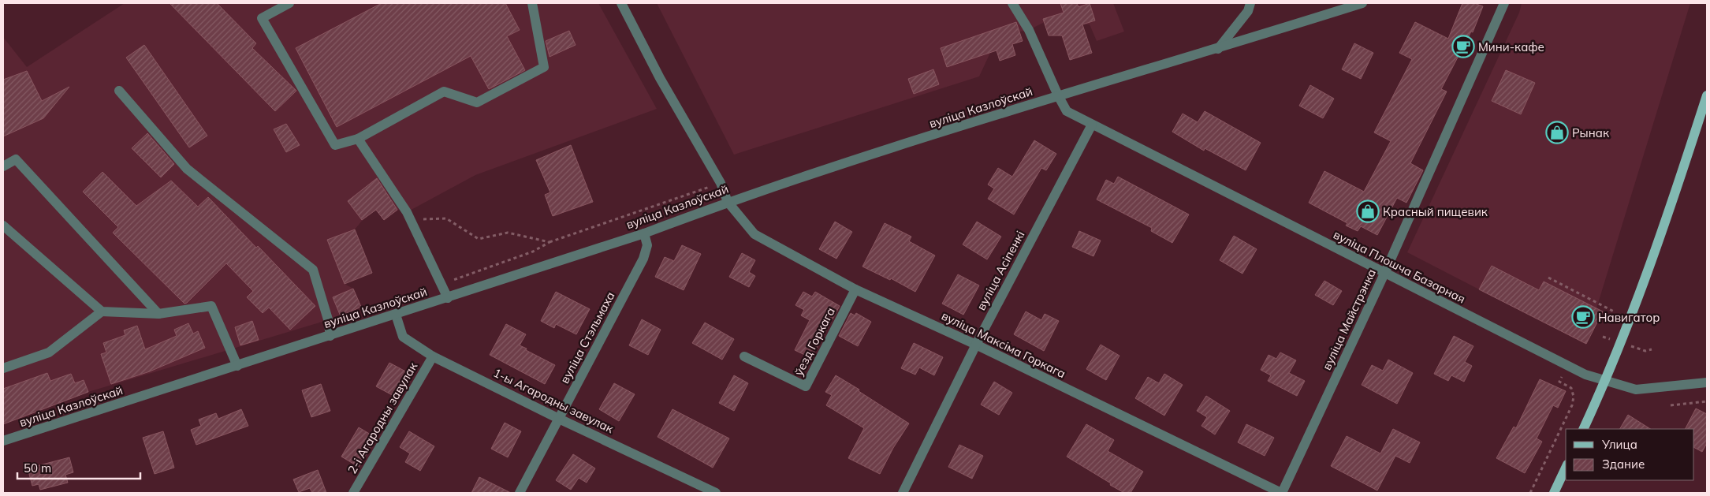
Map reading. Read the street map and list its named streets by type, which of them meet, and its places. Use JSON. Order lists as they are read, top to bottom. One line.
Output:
{"streets":{"street":["вуліца Казлоўскай","вуліца Плошча Базарная","вуліца Асіпенкі","вуліца Майстрэнка","вуліца Стэльмаха","ўезд Горкага","вуліца Максіма Горкага","1-ы Агародны завулак","2-і Агародны завулак"]},"crossings":[["вуліца Казлоўскай","вуліца Плошча Базарная"],["вуліца Казлоўскай","вуліца Стэльмаха"],["вуліца Казлоўскай","вуліца Максіма Горкага"],["вуліца Казлоўскай","1-ы Агародны завулак"],["вуліца Плошча Базарная","вуліца Асіпенкі"],["вуліца Плошча Базарная","вуліца Майстрэнка"],["вуліца Асіпенкі","вуліца Максіма Горкага"],["вуліца Майстрэнка","вуліца Максіма Горкага"],["вуліца Стэльмаха","1-ы Агародны завулак"],["ўезд Горкага","вуліца Максіма Горкага"],["1-ы Агародны завулак","2-і Агародны завулак"]],"places":{"cafe":["Мини-кафе","Навигатор"],"shop":["Рынак","Красный пищевик"]},"legend":["Улица","Здание"],"scale_bar":"50 m"}
